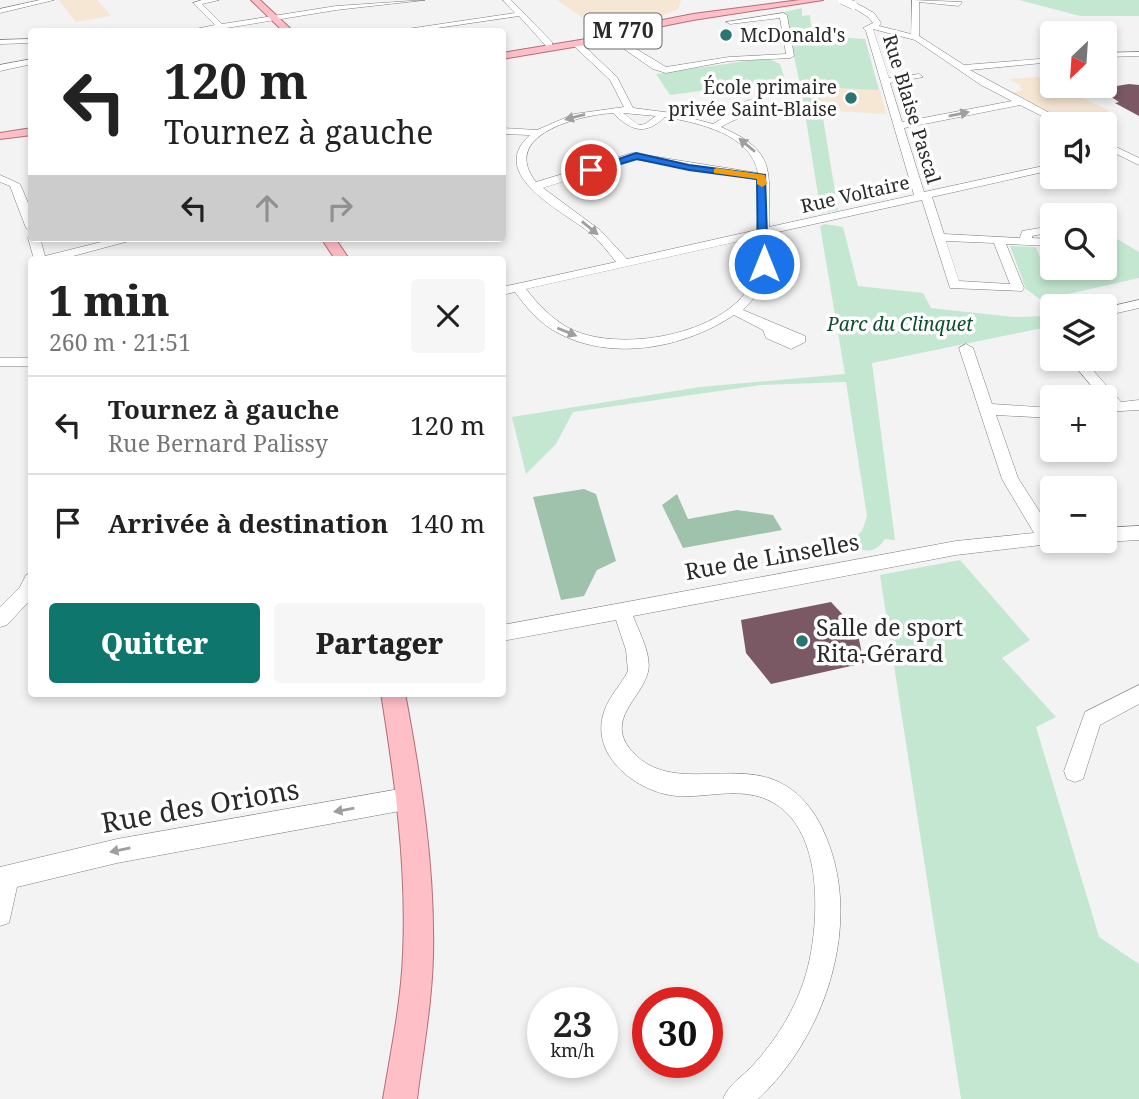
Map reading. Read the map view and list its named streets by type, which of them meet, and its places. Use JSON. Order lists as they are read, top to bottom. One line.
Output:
{"streets":{"main road":["M 770"],"street":["Rue Blaise Pascal","Rue Voltaire","Rue de Linselles","Rue des Orions"]},"crossings":[["Rue Blaise Pascal","Rue Voltaire"]],"one_way":["Rue des Orions"],"parks":["Parc du Clinquet"],"places":["McDonald's","École primaire privée Saint-Blaise","Salle de sport Rita-Gérard"],"north":"bottom left","page":{"map_buttons":["+","−"],"turn":["120 m","Tournez à gauche"],"heading":["1 min","260 m · 21:51"],"list":[{"name":"Tournez à gauche","note":"Rue Bernard Palissy","value":"120 m"},{"name":"Arrivée à destination","value":"140 m"}],"buttons":["Quitter","Partager"],"speed":"23 km/h","limit":"30"}}
